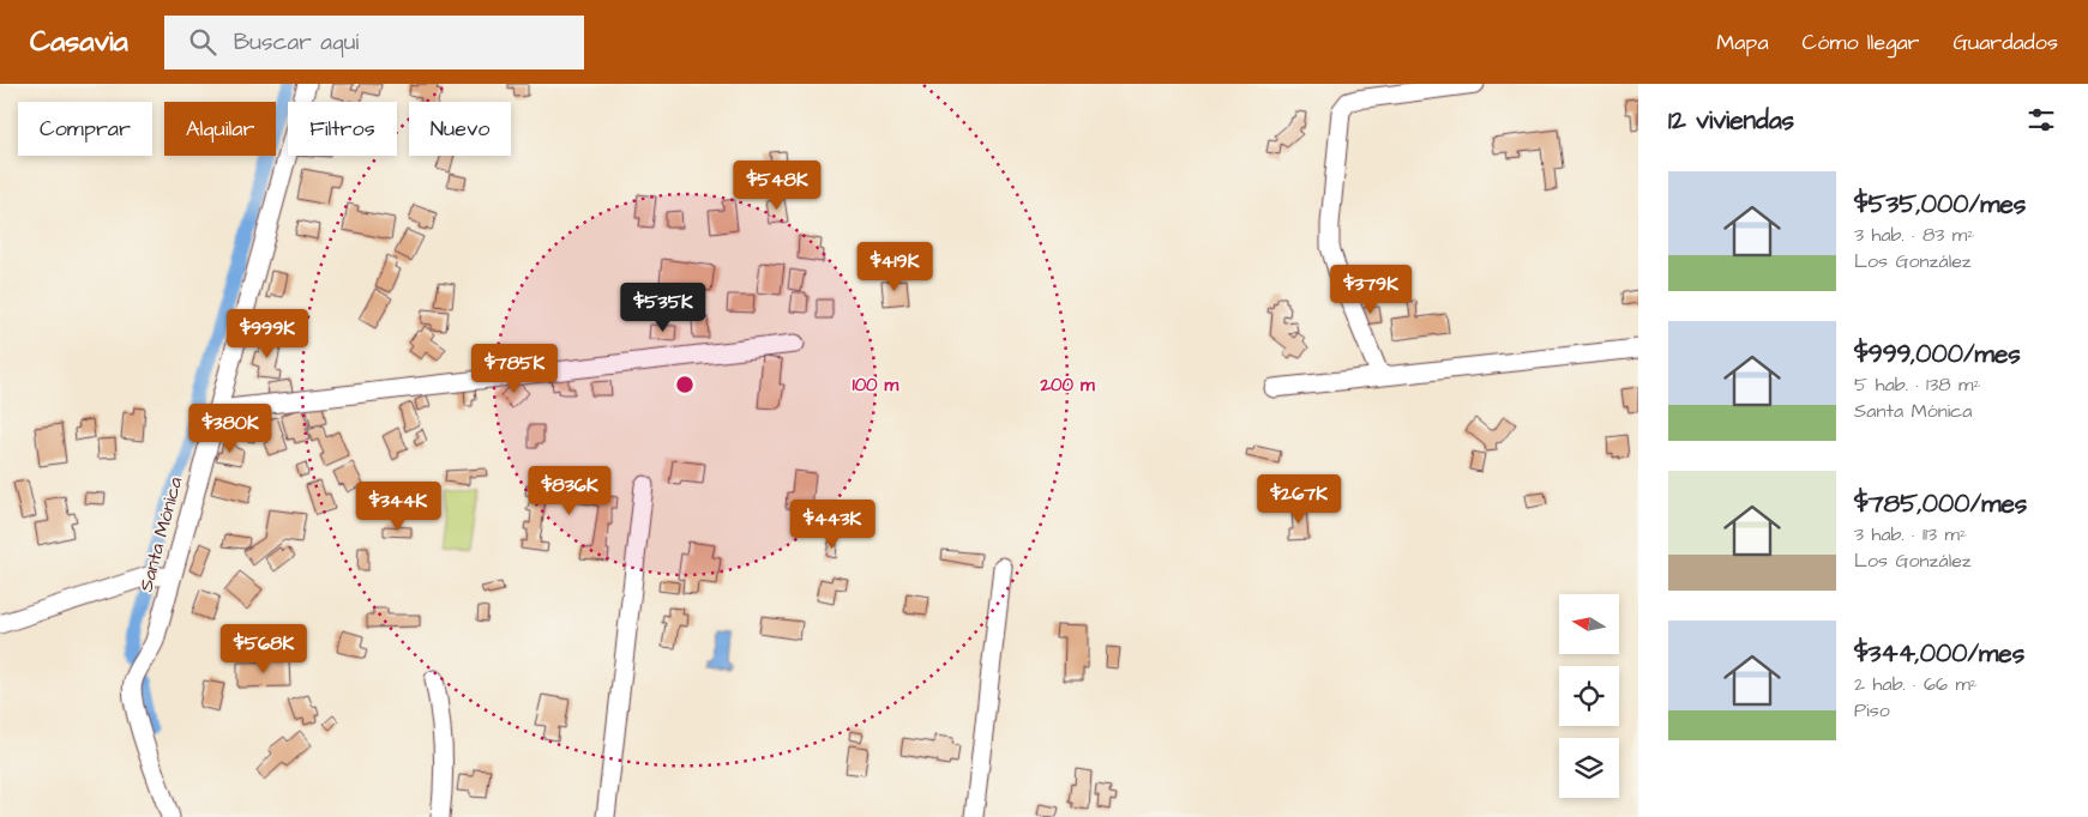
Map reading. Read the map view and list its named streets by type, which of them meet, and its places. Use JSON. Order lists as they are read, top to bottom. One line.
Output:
{"streets":{"street":["Santa Mónica"]},"north":"left","page":{"header":"Casavia","search":"Buscar aquí","nav":["Mapa","Cómo llegar","Guardados"],"heading":"12 viviendas","chip":["Comprar","Alquilar","Filtros","Nuevo"],"list":[{"name":"$535,000/mes","note":"3 hab. · 83 m² · Los González"},{"name":"$999,000/mes","note":"5 hab. · 138 m² · Santa Mónica"},{"name":"$785,000/mes","note":"3 hab. · 113 m² · Los González"},{"name":"$344,000/mes","note":"2 hab. · 66 m² · Piso"}],"price":["$548K","$419K","$379K","$535K","$999K","$785K","$380K","$836K","$267K","$344K","$443K","$568K"]},"rings":["100 m","200 m"]}
